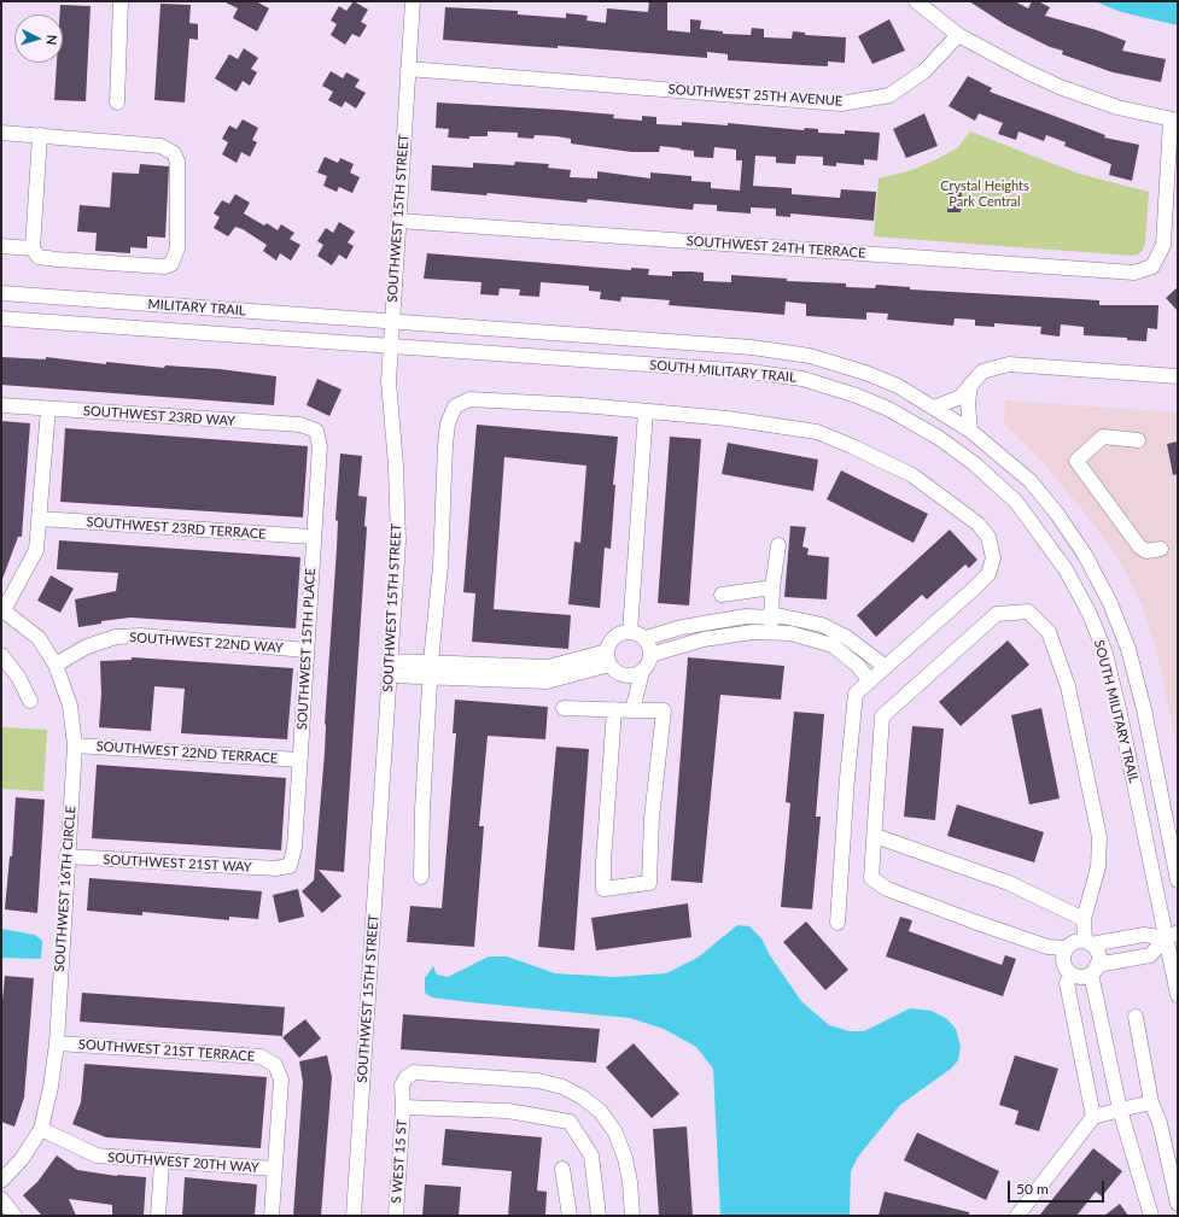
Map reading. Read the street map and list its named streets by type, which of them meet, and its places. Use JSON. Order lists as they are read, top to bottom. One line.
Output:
{"streets":{"street":["SOUTHWEST 25TH AVENUE","SOUTHWEST 15TH STREET","SOUTHWEST 24TH TERRACE","MILITARY TRAIL","SOUTH MILITARY TRAIL","SOUTHWEST 23RD WAY","SOUTHWEST 23RD TERRACE","SOUTHWEST 22ND WAY","SOUTHWEST 15TH PLACE","SOUTHWEST 22ND TERRACE","SOUTHWEST 21ST WAY","SOUTHWEST 16TH CIRCLE","SOUTHWEST 21ST TERRACE","S WEST 15 ST","SOUTHWEST 20TH WAY"]},"crossings":[["SOUTHWEST 25TH AVENUE","SOUTHWEST 15TH STREET"],["SOUTHWEST 15TH STREET","SOUTHWEST 24TH TERRACE"],["SOUTHWEST 15TH STREET","MILITARY TRAIL"],["SOUTHWEST 15TH STREET","SOUTH MILITARY TRAIL"],["MILITARY TRAIL","SOUTH MILITARY TRAIL"],["SOUTHWEST 23RD WAY","SOUTHWEST 15TH PLACE"],["SOUTHWEST 23RD TERRACE","SOUTHWEST 15TH PLACE"],["SOUTHWEST 22ND WAY","SOUTHWEST 15TH PLACE"],["SOUTHWEST 22ND WAY","SOUTHWEST 16TH CIRCLE"],["SOUTHWEST 15TH PLACE","SOUTHWEST 22ND TERRACE"],["SOUTHWEST 15TH PLACE","SOUTHWEST 21ST WAY"],["SOUTHWEST 22ND TERRACE","SOUTHWEST 16TH CIRCLE"],["SOUTHWEST 21ST WAY","SOUTHWEST 16TH CIRCLE"],["SOUTHWEST 16TH CIRCLE","SOUTHWEST 21ST TERRACE"],["SOUTHWEST 16TH CIRCLE","SOUTHWEST 20TH WAY"],["SOUTHWEST 21ST TERRACE","SOUTHWEST 20TH WAY"]],"parks":["Crystal Heights Park Central"],"scale_bar":"50 m","north":"right"}
